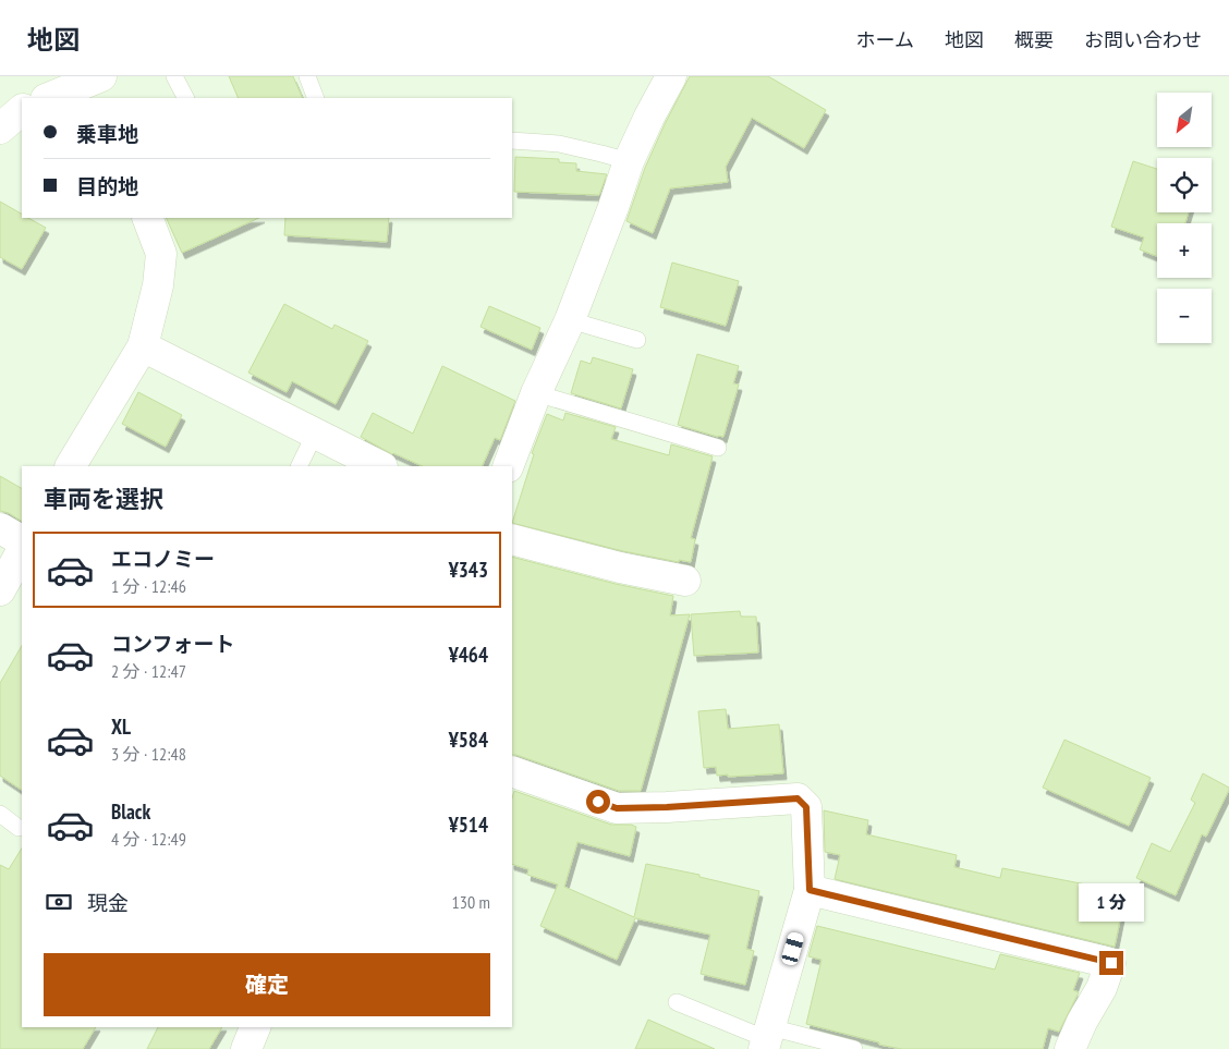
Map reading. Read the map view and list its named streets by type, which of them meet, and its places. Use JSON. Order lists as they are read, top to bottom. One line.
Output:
{"north":"bottom left","page":{"header":"地図","nav":["ホーム","地図","概要","お問い合わせ"],"map_buttons":["+","−"],"banner":["乗車地","目的地"],"heading":"車両を選択","list":[{"name":"エコノミー","note":"1 分 · 12:46","value":"¥343"},{"name":"コンフォート","note":"2 分 · 12:47","value":"¥464"},{"name":"XL","note":"3 分 · 12:48","value":"¥584"},{"name":"Black","note":"4 分 · 12:49","value":"¥514"}],"pay":["現金","130 m"],"bubble":"1 分","buttons":"確定"}}
